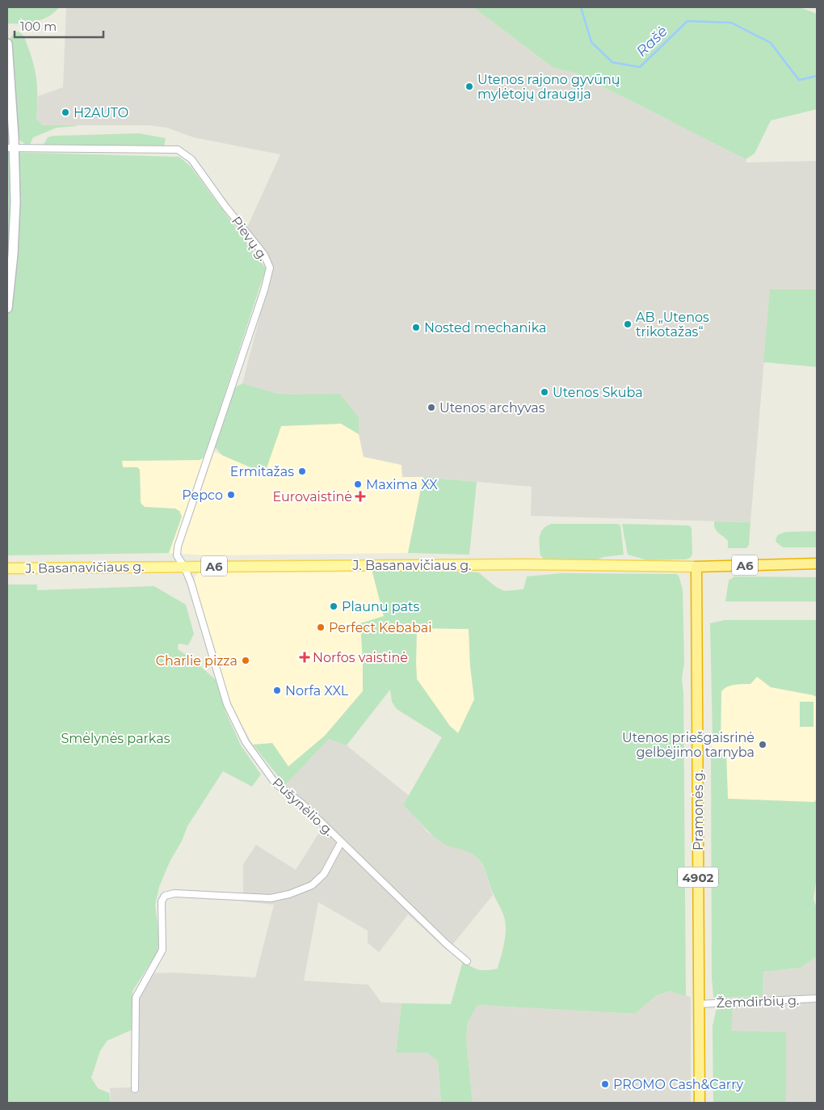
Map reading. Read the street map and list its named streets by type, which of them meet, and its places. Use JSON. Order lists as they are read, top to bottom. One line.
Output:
{"streets":{"highway":["J. Basanavičiaus g.","A6","Pramonės g.","4902"],"street":["Pievų g.","Pušynėlio g.","Žemdirbių g."]},"crossings":[["Pievų g.","J. Basanavičiaus g."],["Pievų g.","Pušynėlio g."],["J. Basanavičiaus g.","Pušynėlio g."],["J. Basanavičiaus g.","Pramonės g."],["Pramonės g.","Žemdirbių g."]],"water":["Rašė"],"parks":["Smėlynės parkas"],"places":{"other":["Utenos rajono gyvūnų mylėtojų draugija","H2AUTO","AB „Utenos trikotažas“","Nosted mechanika","Utenos Skuba","Utenos archyvas","Ermitažas","Maxima XX","Pepco","Plaunu pats","Perfect Kebabai","Charlie pizza","Norfa XXL","Utenos priešgaisrinė gelbėjimo tarnyba","PROMO Cash&Carry"],"health":["Eurovaistinė","Norfos vaistinė"]},"scale_bar":"100 m"}
